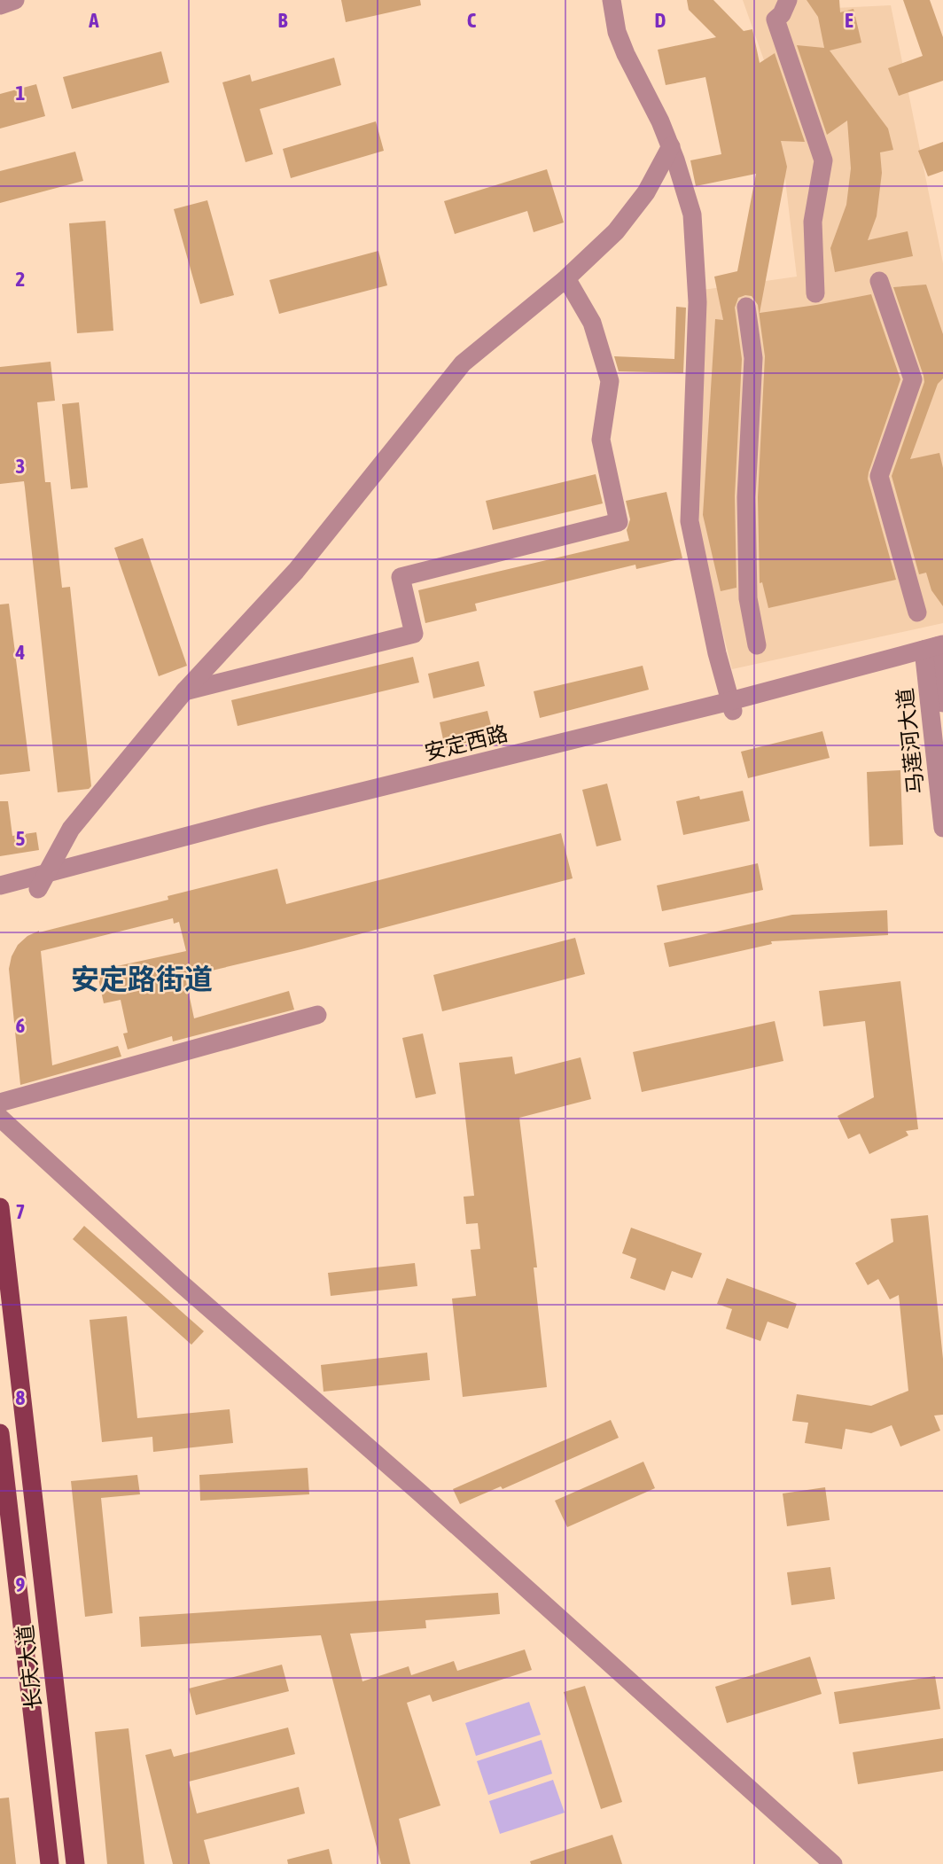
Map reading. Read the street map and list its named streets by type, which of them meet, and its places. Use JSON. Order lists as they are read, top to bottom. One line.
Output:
{"streets":{"main road":["长庆大道"],"street":["马莲河大道","安定西路"]},"crossings":[["马莲河大道","安定西路"]],"districts":["安定路街道"],"grid":{"columns":["A","B","C","D","E"],"rows":["1","2","3","4","5","6","7","8","9"]}}
